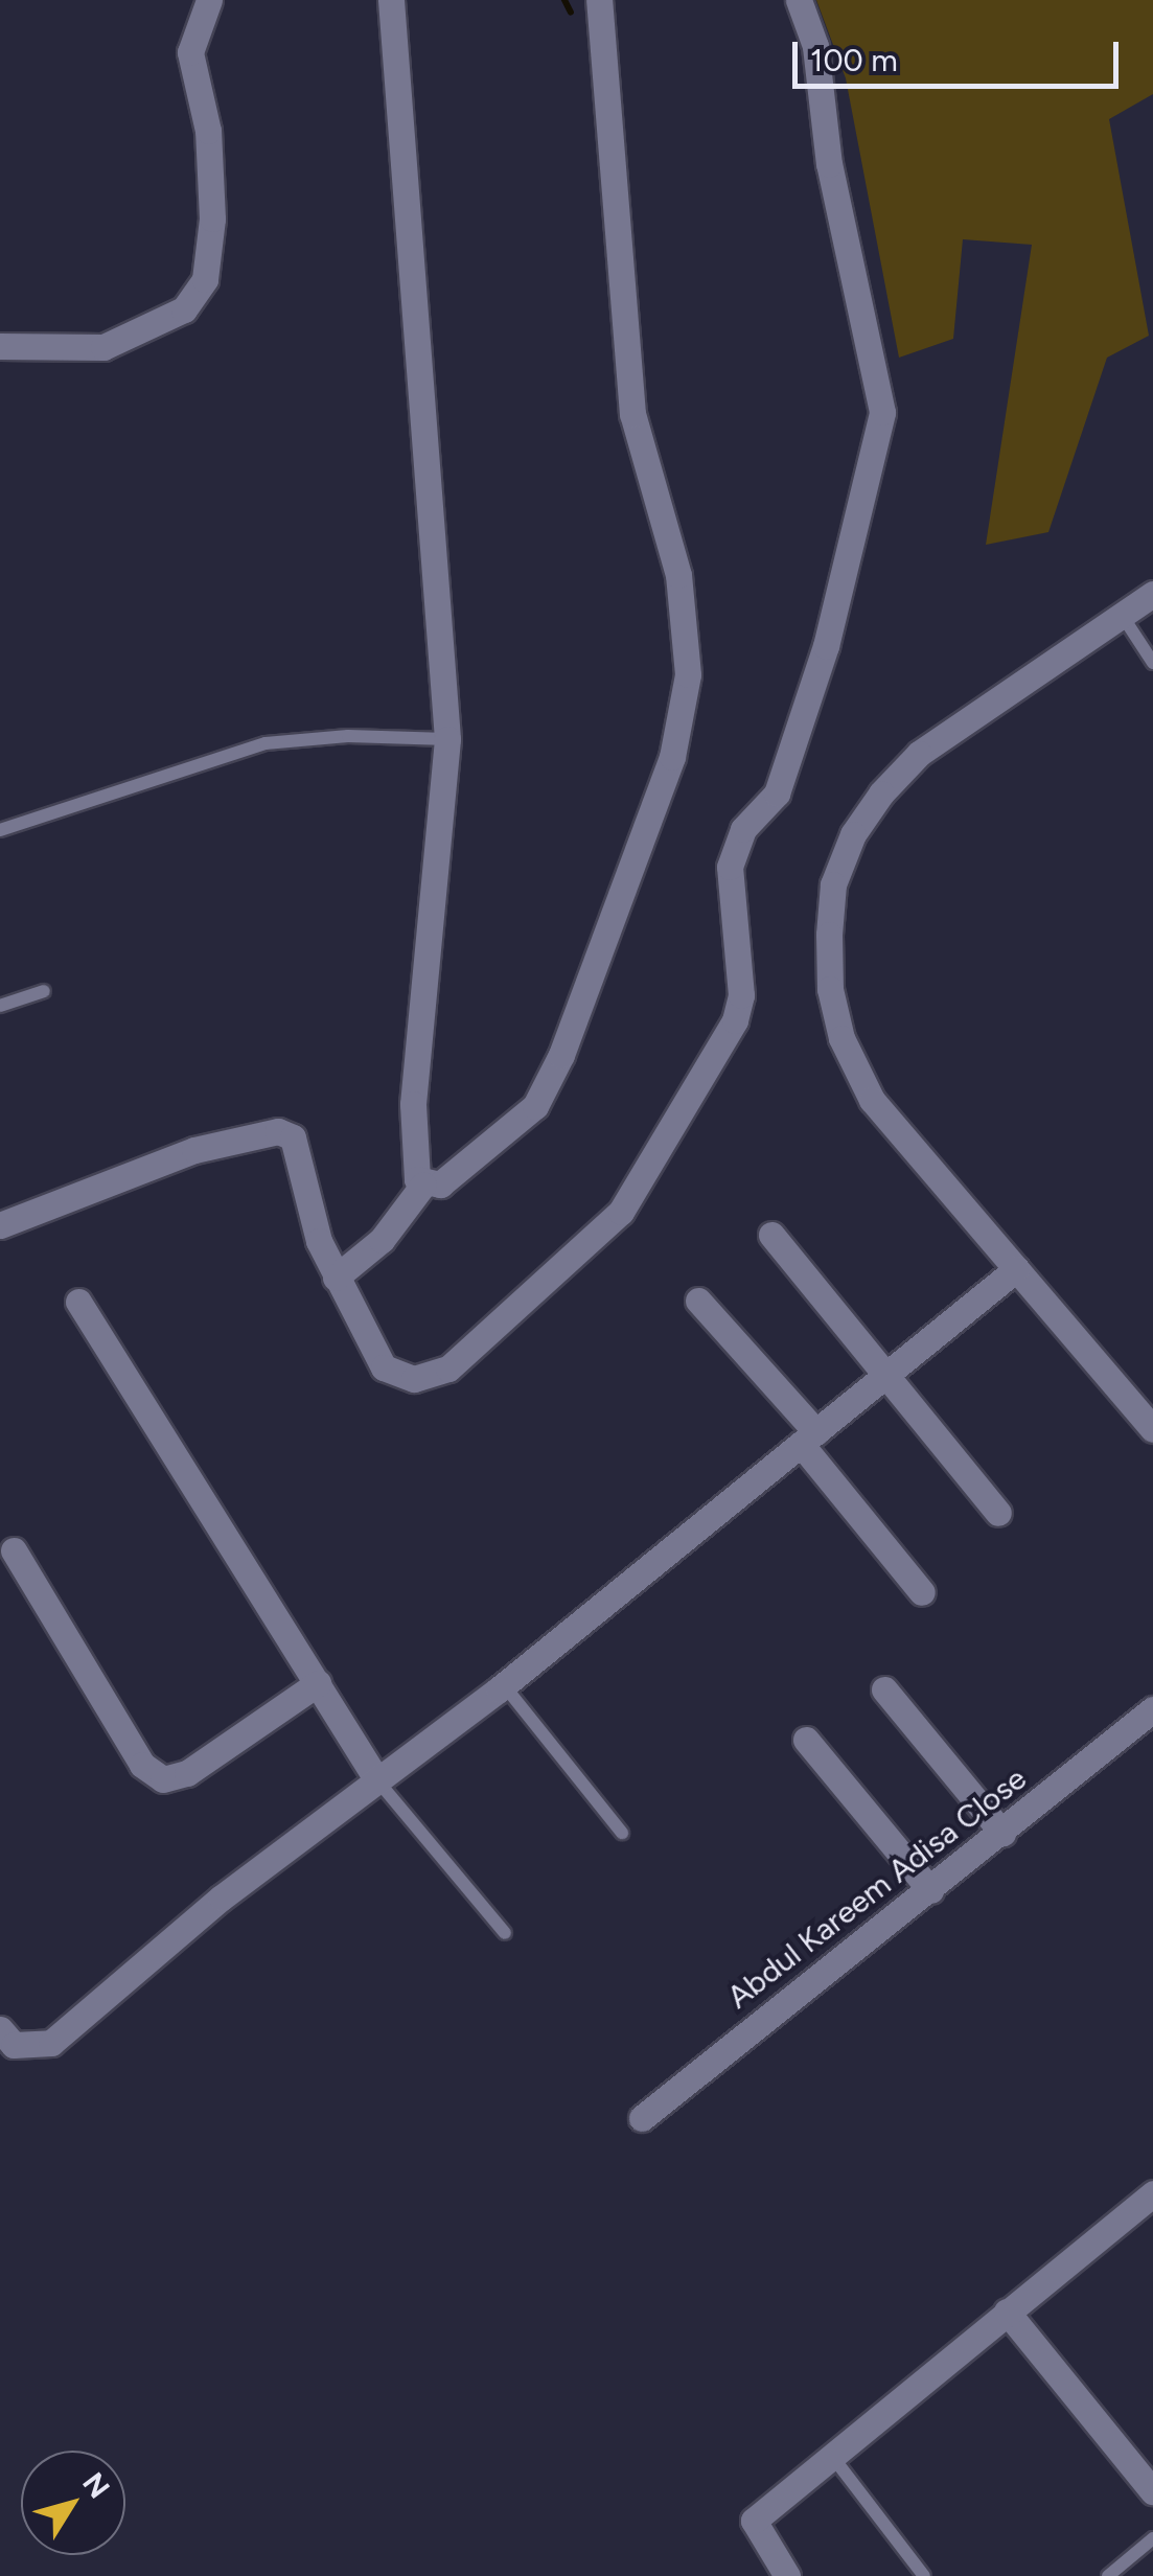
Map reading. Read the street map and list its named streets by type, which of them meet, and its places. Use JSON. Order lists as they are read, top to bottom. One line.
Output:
{"streets":{"street":["Abdul Kareem Adisa Close"]},"scale_bar":"100 m","north":"top right"}
